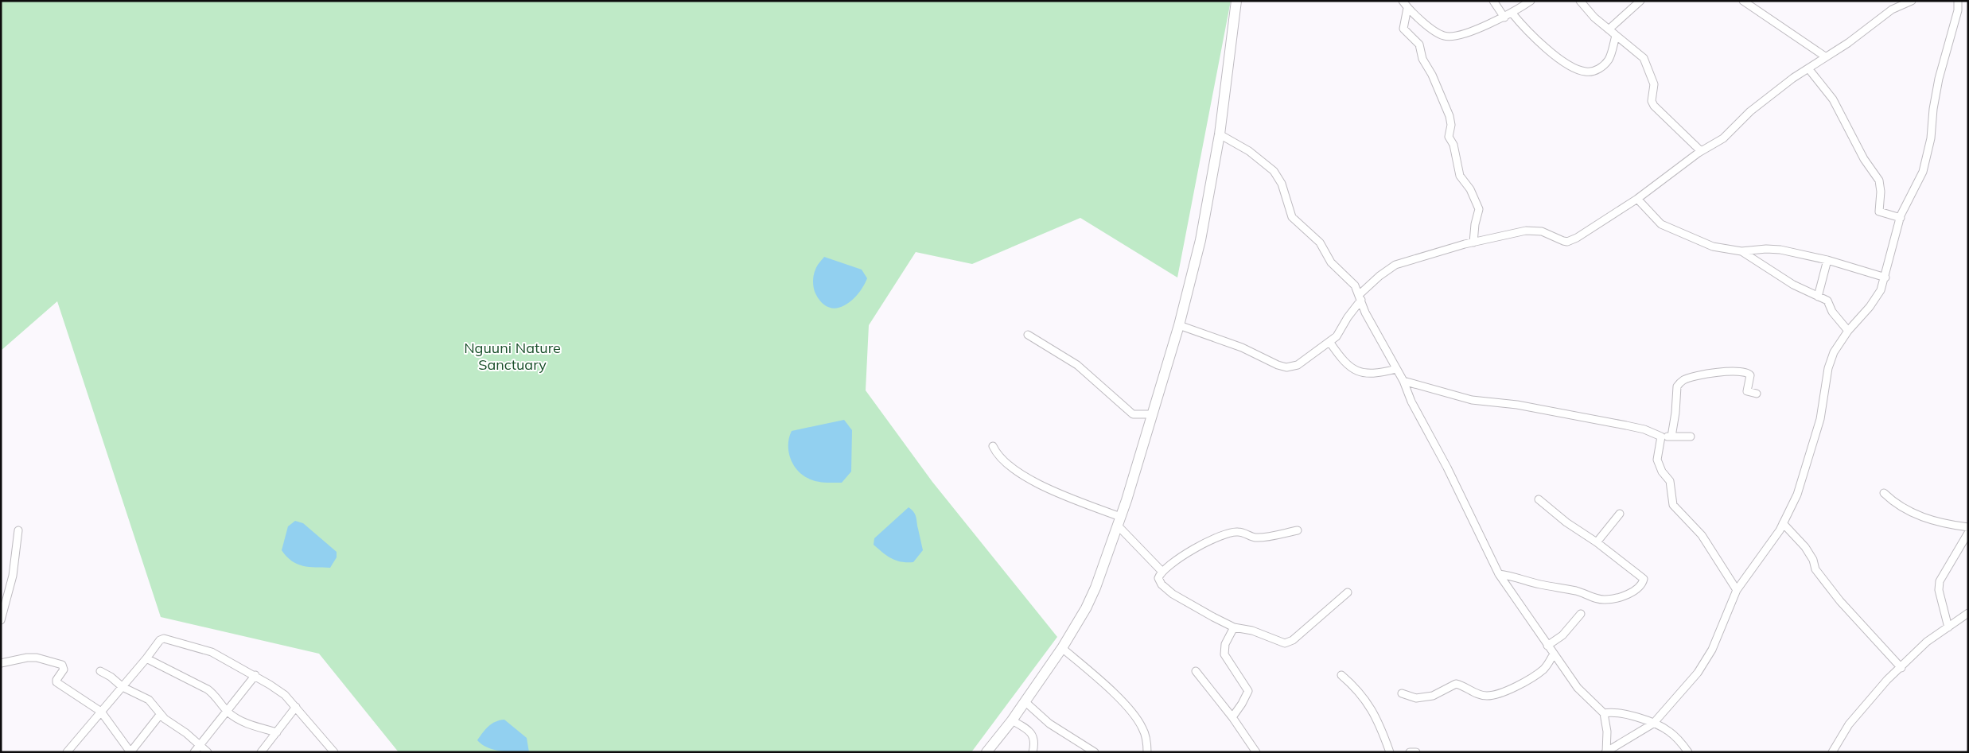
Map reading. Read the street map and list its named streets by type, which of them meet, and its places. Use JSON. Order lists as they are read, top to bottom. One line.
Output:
{"parks":["Nguuni Nature Sanctuary"]}
